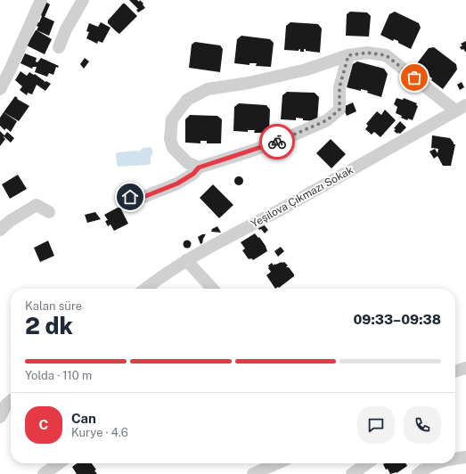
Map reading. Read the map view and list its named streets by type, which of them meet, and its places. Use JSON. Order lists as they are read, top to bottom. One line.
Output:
{"streets":{"street":["Yeşilova Çıkmazı Sokak"]},"page":{"heading":["2 dk","Kalan süre","09:33–09:38"],"panel":["Can","Kurye · 4.6"],"bar":"Yolda · 110 m","round":"C"}}
